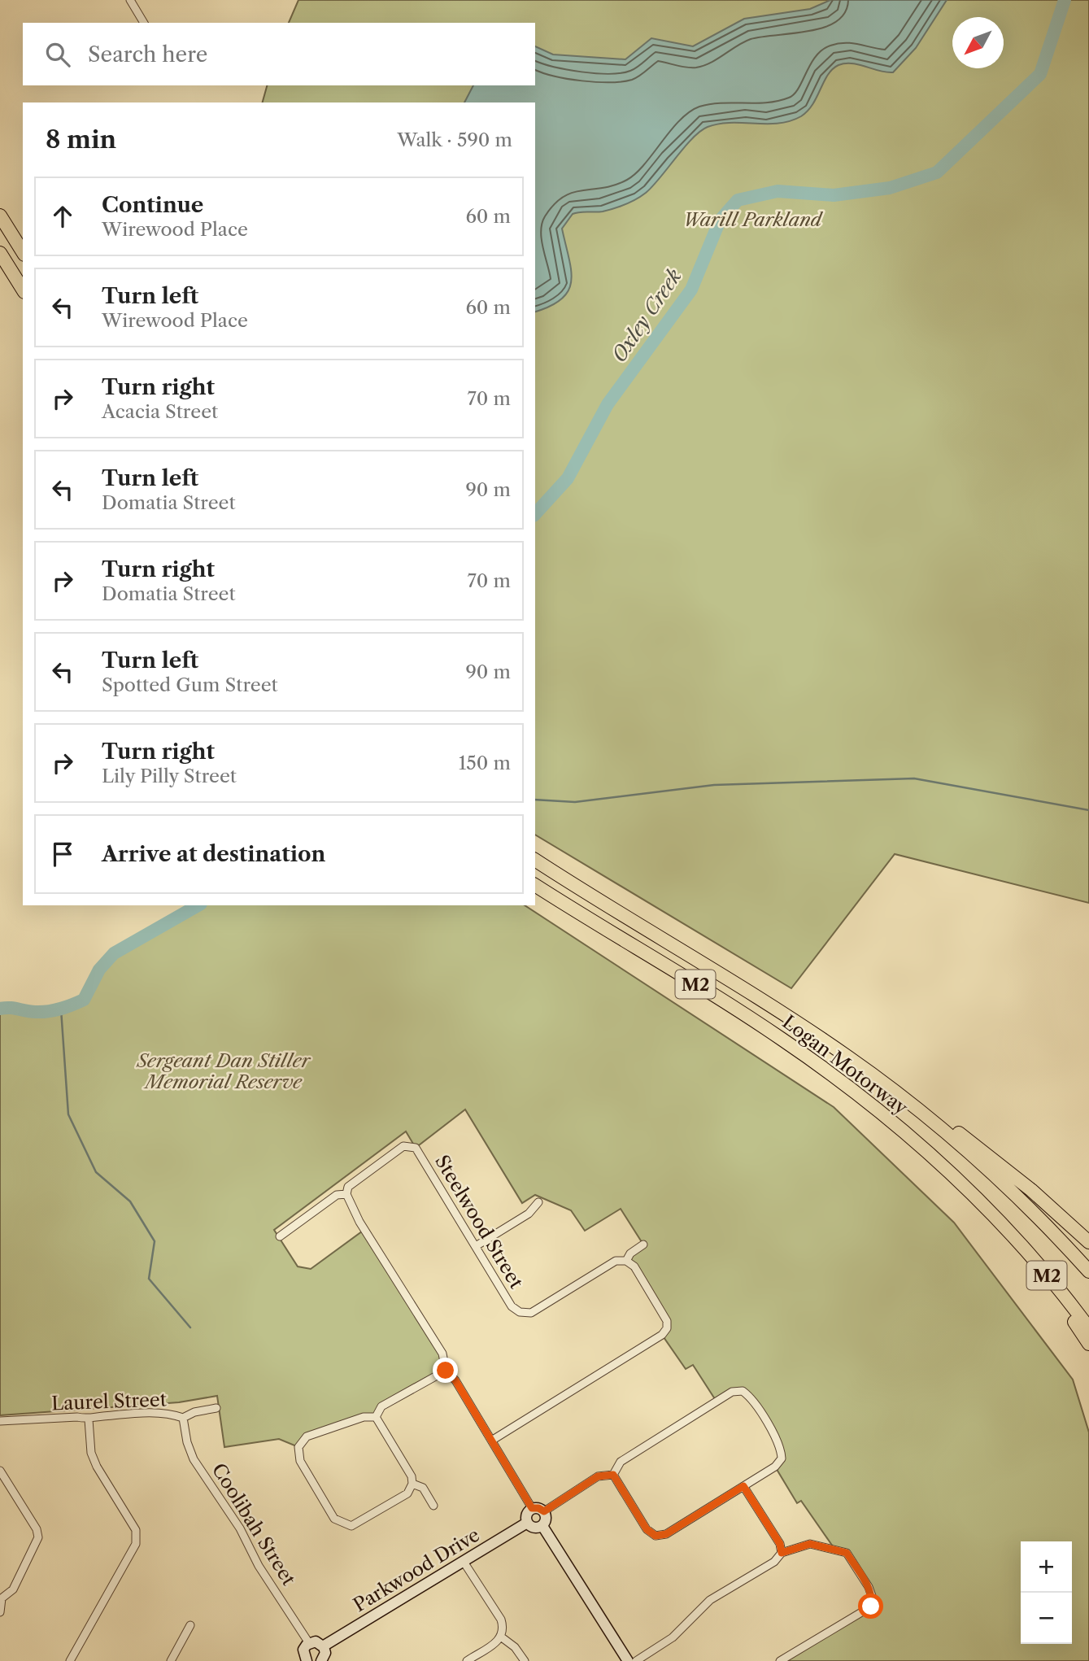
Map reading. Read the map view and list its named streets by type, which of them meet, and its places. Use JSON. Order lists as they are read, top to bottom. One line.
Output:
{"streets":{"highway":["M2","Logan Motorway"],"street":["Steelwood Street","Laurel Street","Coolibah Street","Parkwood Drive"]},"crossings":[["Laurel Street","Coolibah Street"]],"water":["Oxley Creek"],"parks":["Warill Parkland","Sergeant Dan Stiller Memorial Reserve"],"north":"bottom left","page":{"search":"Search here","heading":["8 min","Walk · 590 m"],"list":[["Continue","Wirewood Place","60 m"],["Turn left","Wirewood Place","60 m"],["Turn right","Acacia Street","70 m"],["Turn left","Domatia Street","90 m"],["Turn right","Domatia Street","70 m"],["Turn left","Spotted Gum Street","90 m"],["Turn right","Lily Pilly Street","150 m"],"Arrive at destination"],"map_buttons":["+","−"]}}
